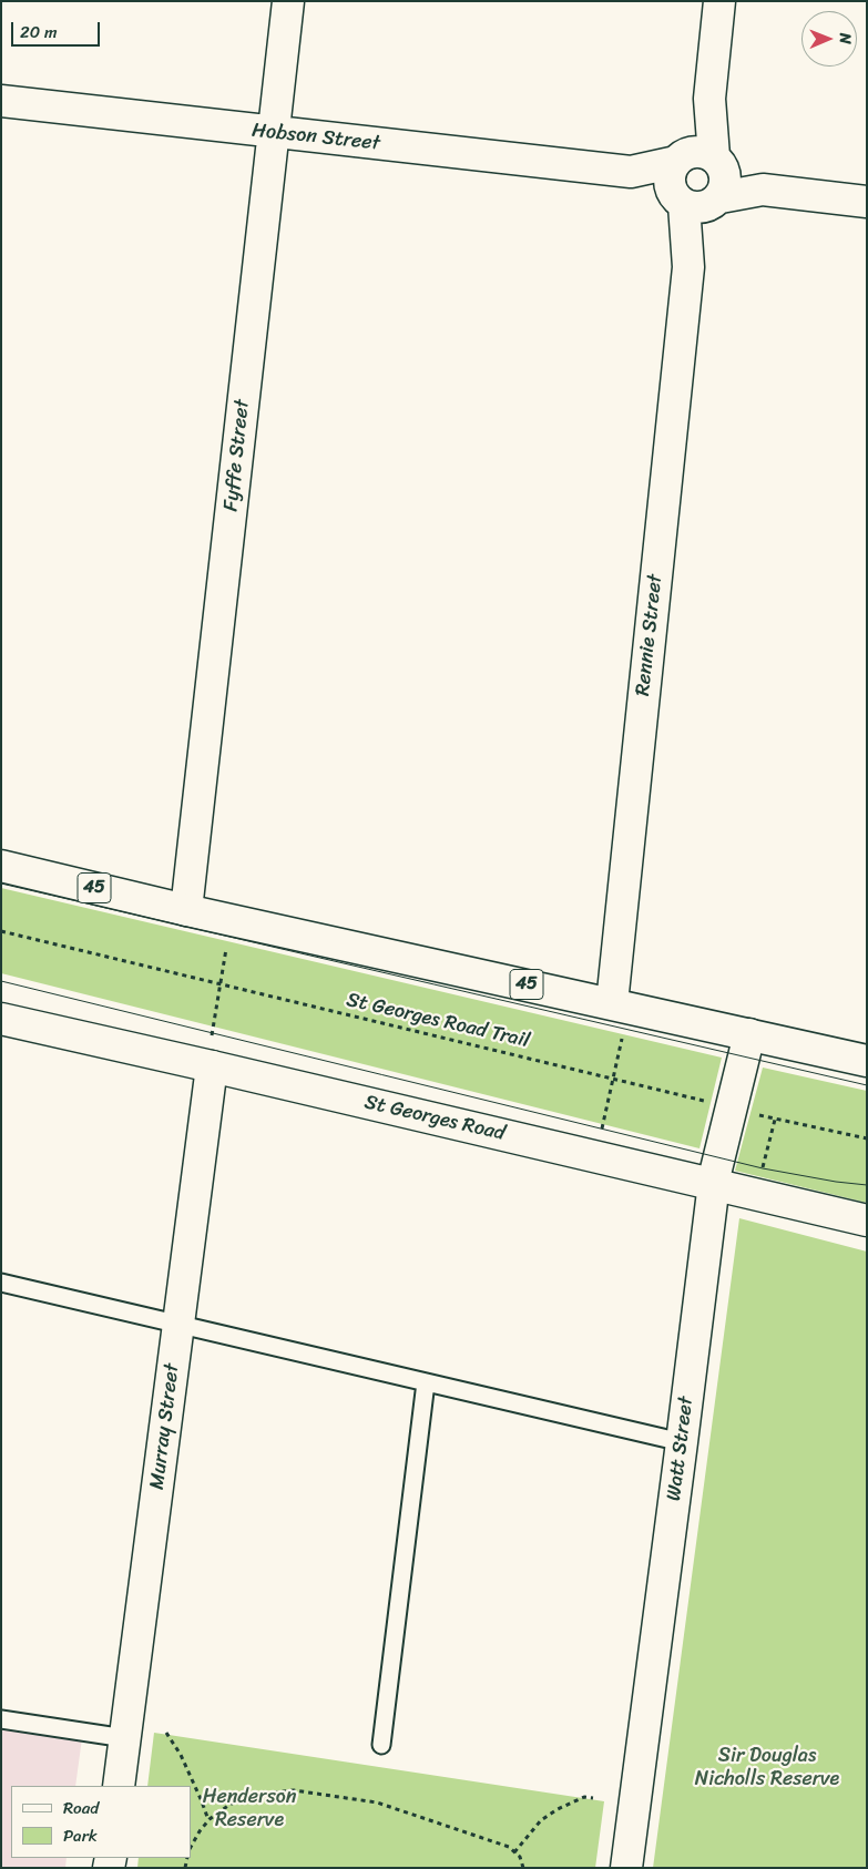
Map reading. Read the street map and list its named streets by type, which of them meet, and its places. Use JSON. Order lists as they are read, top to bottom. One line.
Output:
{"streets":{"main road":["Hobson Street","Fyffe Street","Rennie Street","45","St Georges Road","Murray Street","Watt Street"],"path":["St Georges Road Trail"]},"crossings":[["Hobson Street","Fyffe Street"],["Hobson Street","Rennie Street"],["Fyffe Street","45"],["Rennie Street","45"],["45","Watt Street"],["St Georges Road Trail","Watt Street"],["St Georges Road","Murray Street"],["St Georges Road","Watt Street"]],"parks":["Sir Douglas Nicholls Reserve","Henderson Reserve"],"legend":["Road","Park"],"scale_bar":"20 m","north":"right"}
